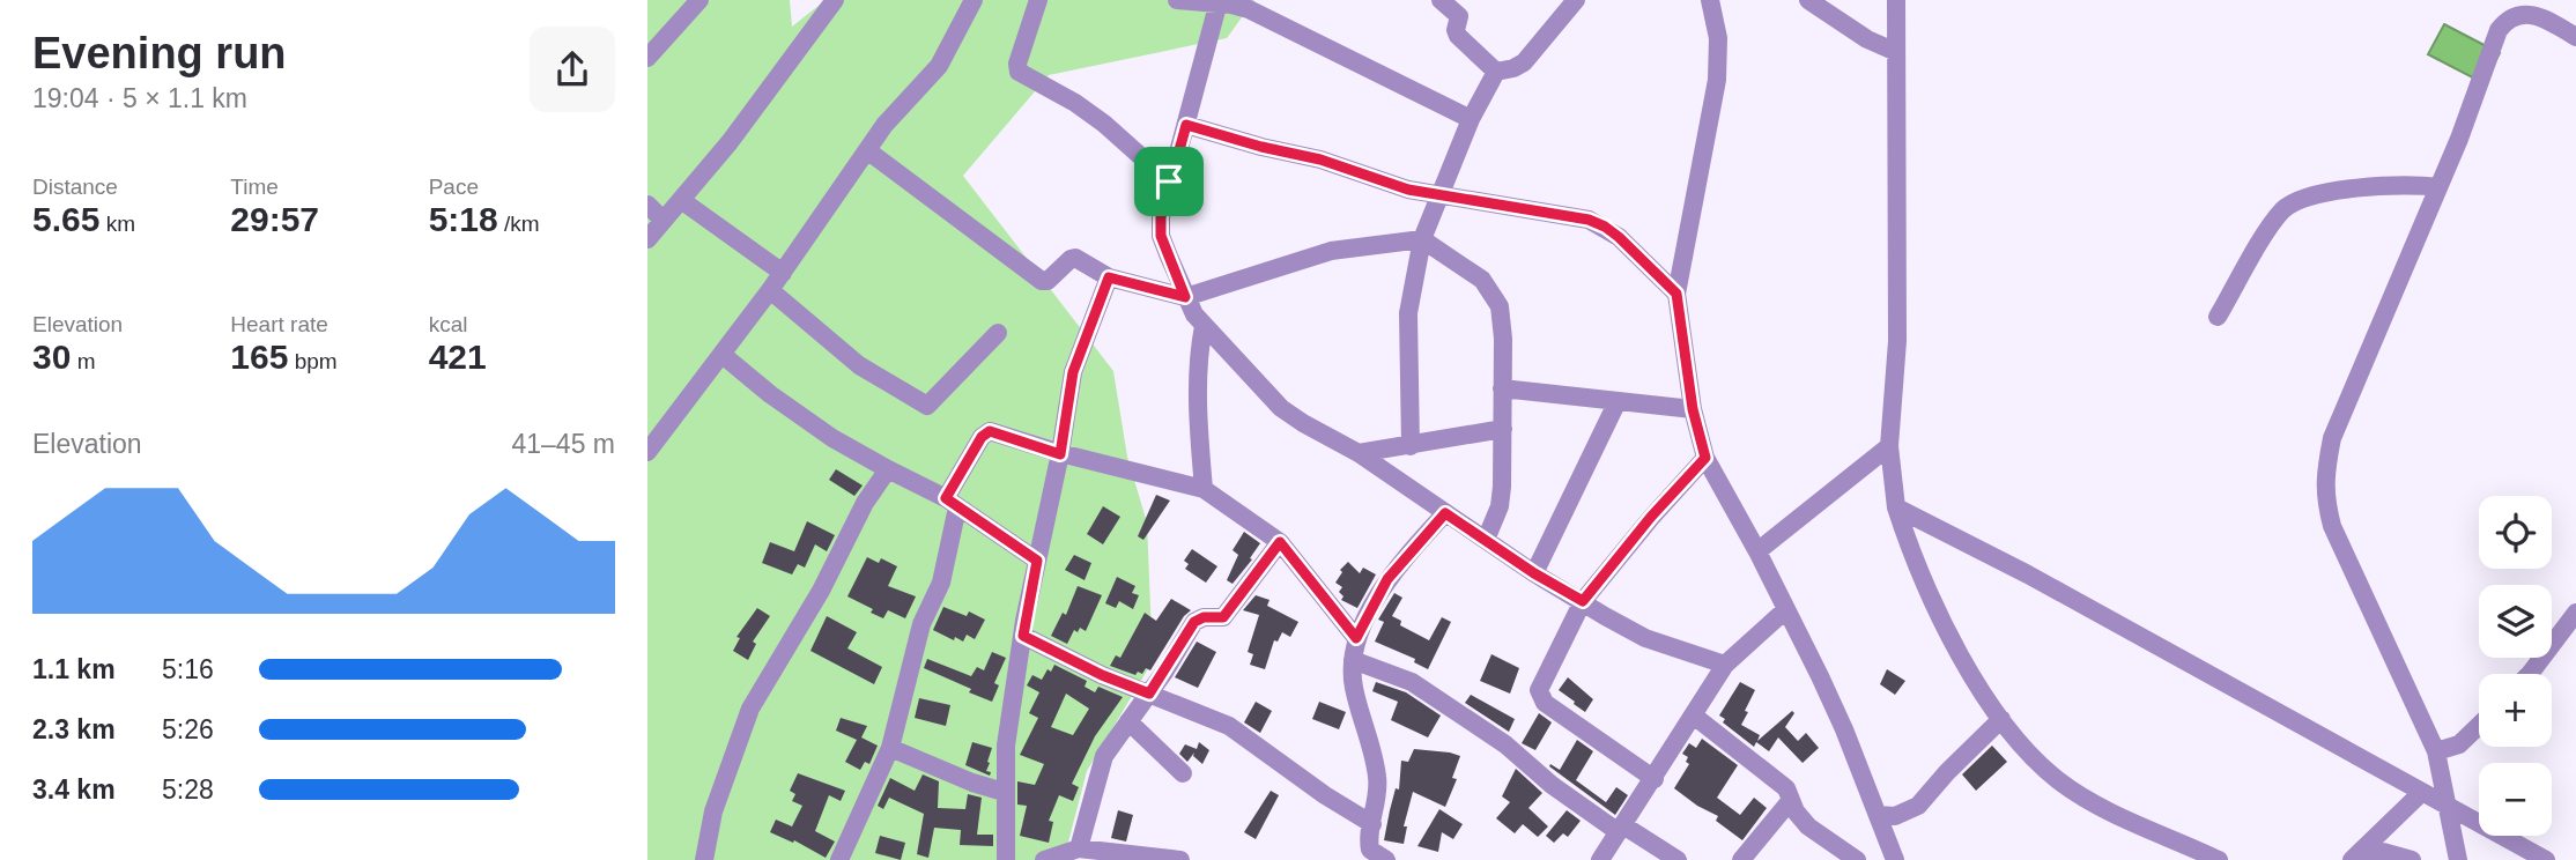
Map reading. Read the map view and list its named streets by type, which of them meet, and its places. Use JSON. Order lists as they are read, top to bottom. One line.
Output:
{"page":{"heading":["Evening run","19:04 · 5 × 1.1 km"],"stats":[["Distance","5.65 km"],["Time","29:57"],["Pace","5:18 /km"],["Elevation","30 m"],["Heart rate","165 bpm"],["kcal","421"]],"chart":["Elevation","41–45 m"],"map_buttons":["+","−"],"list":[{"name":"1.1 km","note":"5:16"},{"name":"2.3 km","note":"5:26"},{"name":"3.4 km","note":"5:28"}]}}
